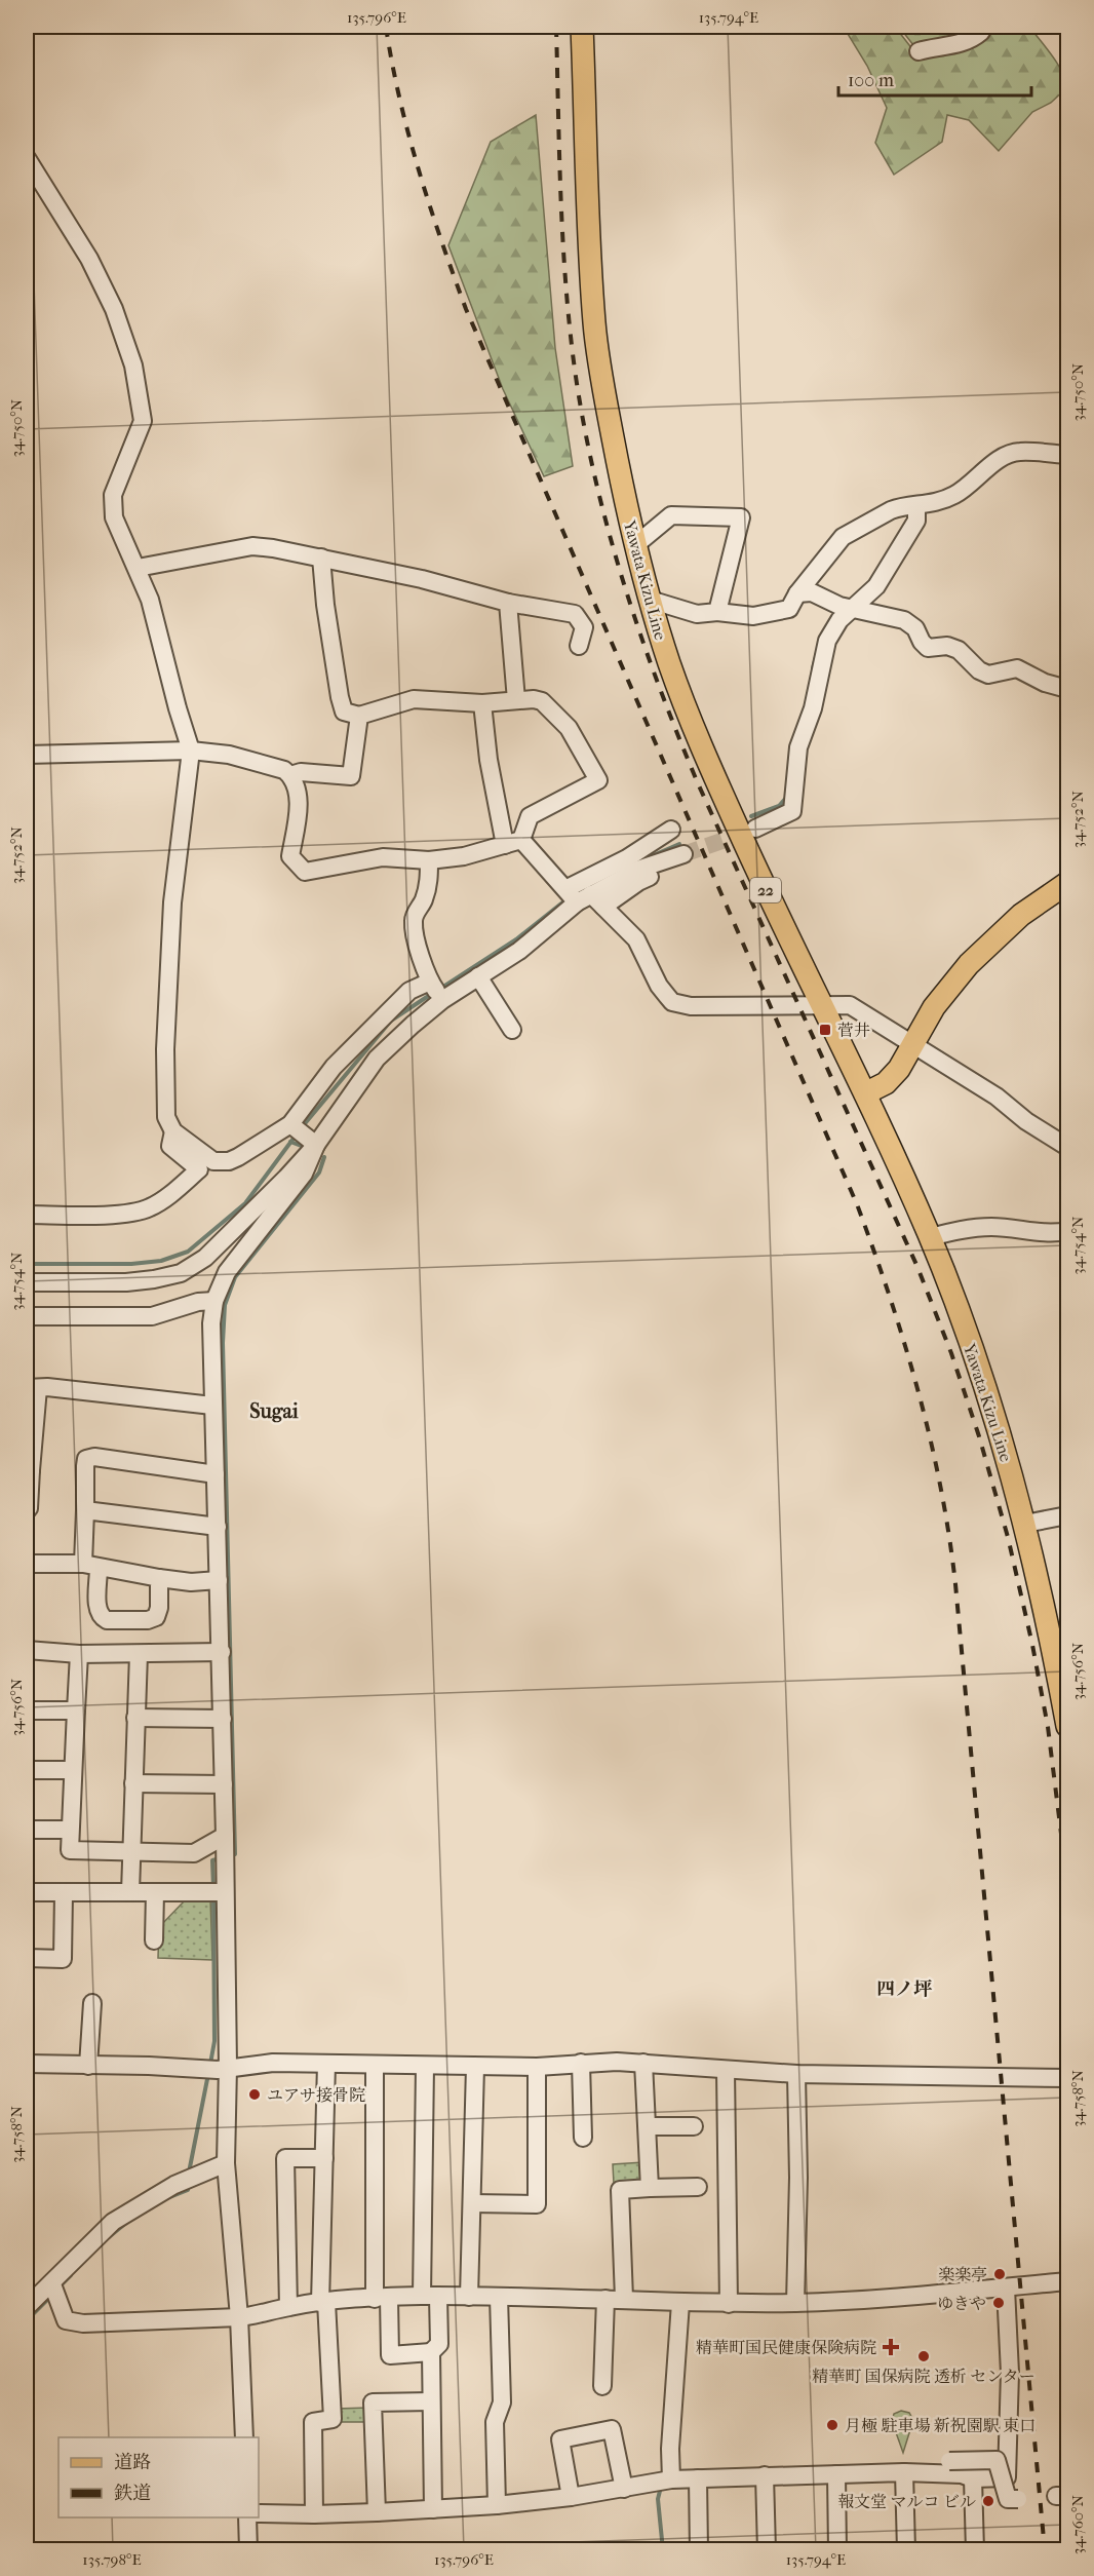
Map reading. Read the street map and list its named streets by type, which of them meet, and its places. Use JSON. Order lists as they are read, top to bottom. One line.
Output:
{"streets":{"main road":["Yawata Kizu Line","22"]},"districts":["Sugai","四ノ坪"],"places":{"transit":["菅井"],"other":["ユアサ接骨院","楽楽亭","ゆきや","精華町 国保病院 透析 センター","月極 駐車場 新祝園駅 東口","報文堂 マルコ ビル"],"health":["精華町国民健康保険病院"]},"legend":["道路","鉄道"],"scale_bar":"100 m","coordinates":["135.796°E","135.794°E","34.750°N","34.752°N","34.754°N","34.756°N","34.758°N","34.760°N","135.798°E"]}
